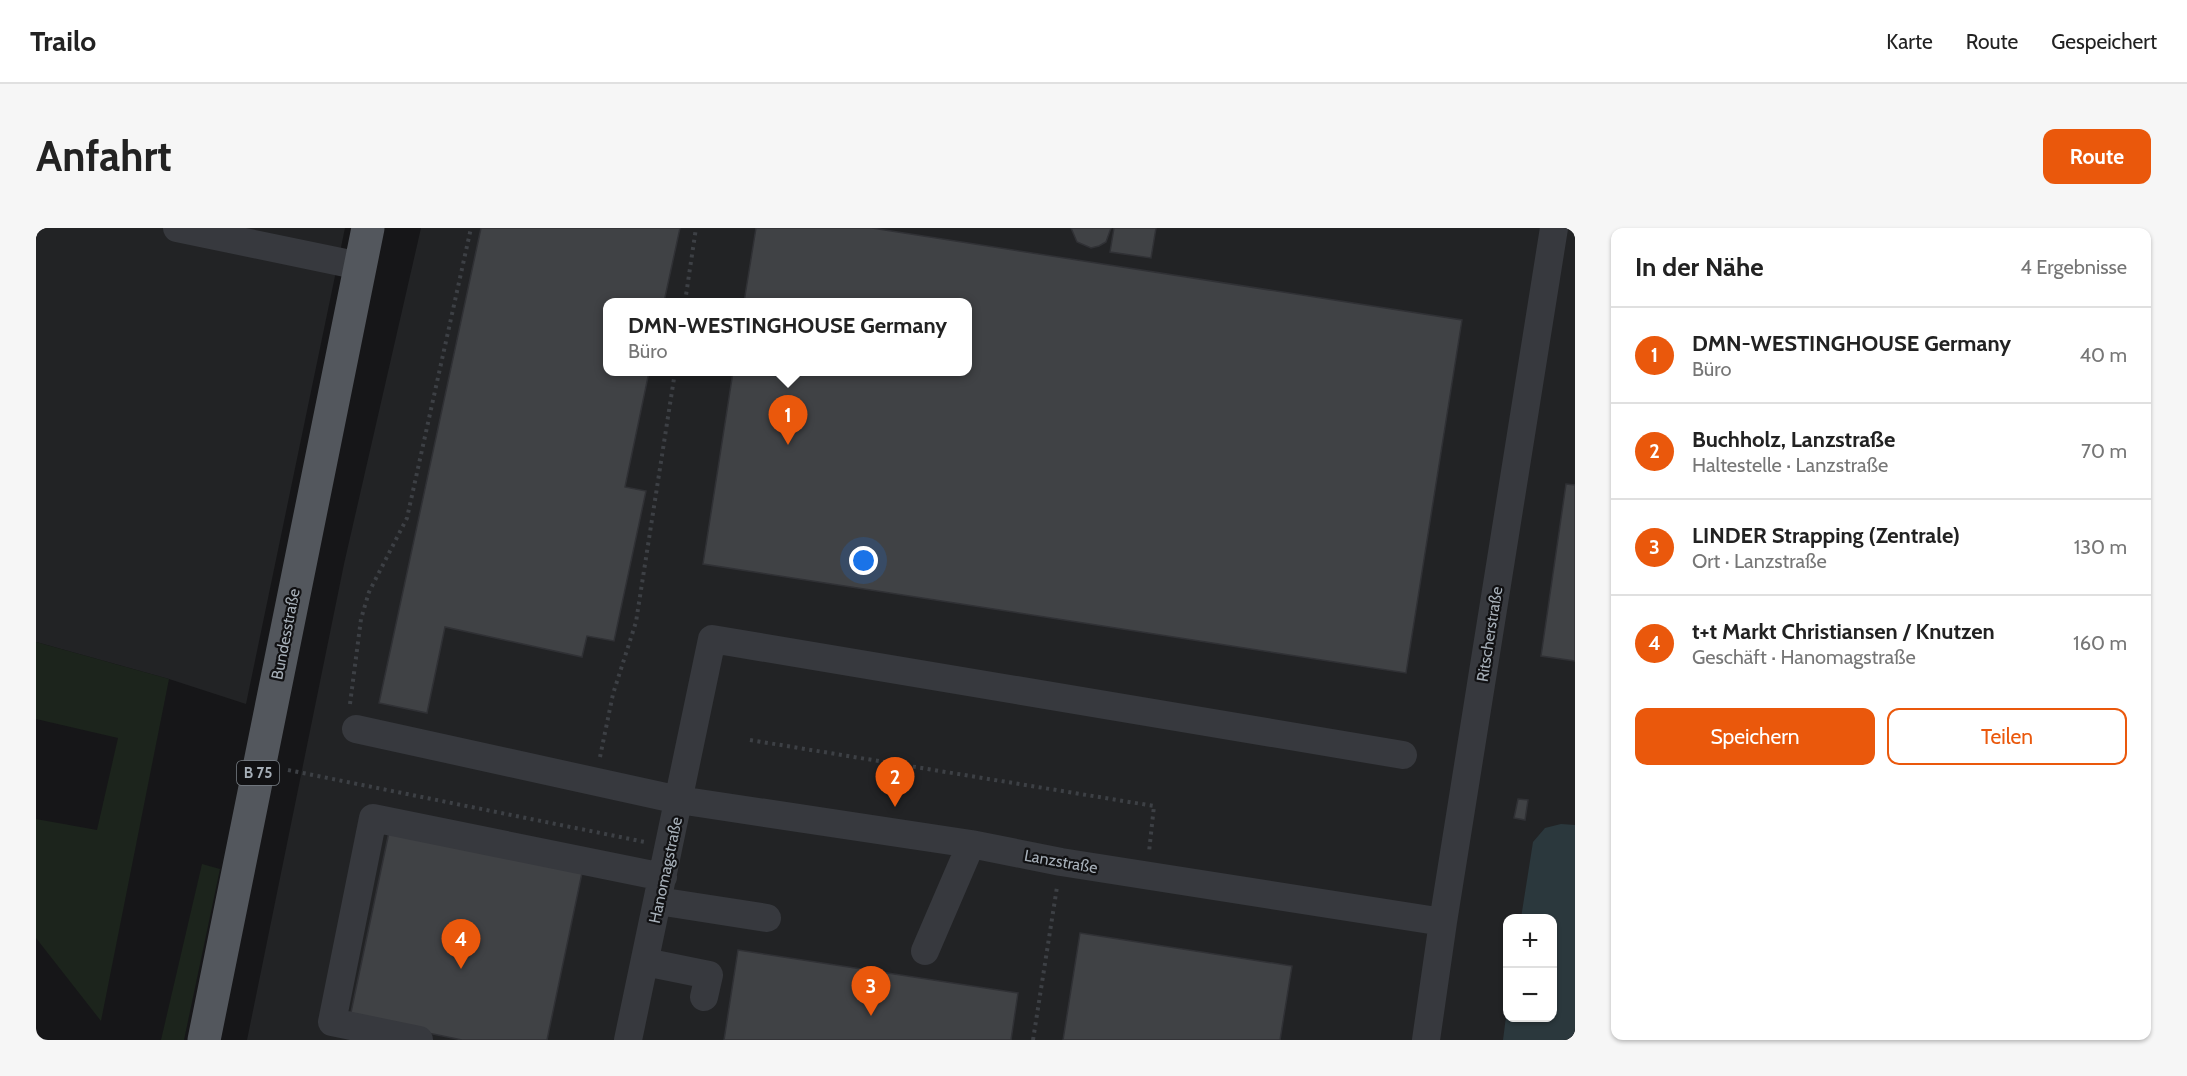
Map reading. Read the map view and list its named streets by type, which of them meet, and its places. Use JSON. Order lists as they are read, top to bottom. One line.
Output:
{"streets":{"main road":["Bundesstraße","B 75"],"street":["Ritscherstraße","Lanzstraße","Hanomagstraße"]},"crossings":[["Ritscherstraße","Lanzstraße"],["Lanzstraße","Hanomagstraße"]],"page":{"header":"Trailo","nav":["Karte","Route","Gespeichert"],"buttons":["Route",["Speichern","Teilen"]],"title":"Anfahrt","heading":["In der Nähe","4 Ergebnisse"],"popup":["DMN-WESTINGHOUSE Germany","Büro"],"list":[{"mark":"1","name":"DMN-WESTINGHOUSE Germany","note":"Büro","value":"40 m"},{"mark":"2","name":"Buchholz, Lanzstraße","note":"Haltestelle · Lanzstraße","value":"70 m"},{"mark":"3","name":"LINDER Strapping (Zentrale)","note":"Ort · Lanzstraße","value":"130 m"},{"mark":"4","name":"t+t Markt Christiansen / Knutzen","note":"Geschäft · Hanomagstraße","value":"160 m"}],"pins":["1","2","4","3"],"map_buttons":["+","−"]}}
